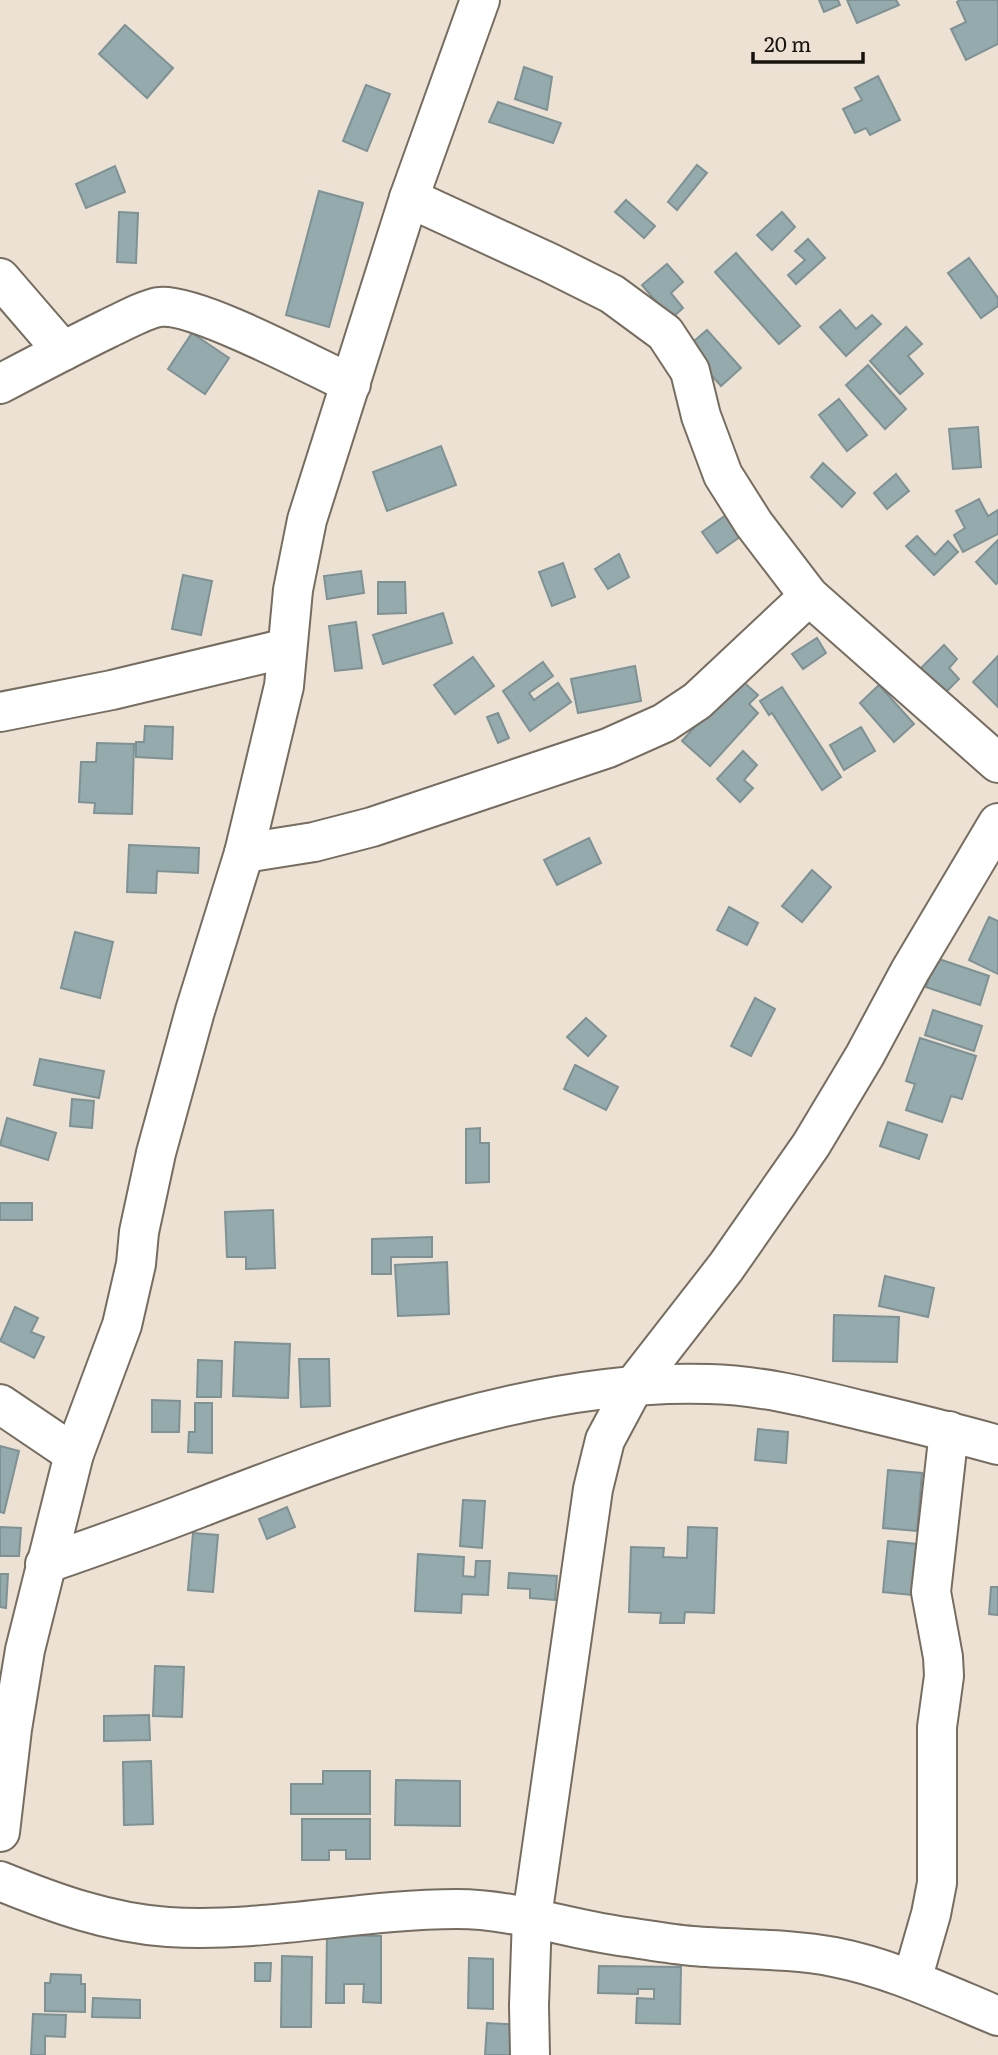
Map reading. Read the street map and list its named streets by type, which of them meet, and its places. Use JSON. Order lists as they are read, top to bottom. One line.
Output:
{"scale_bar":"20 m"}
